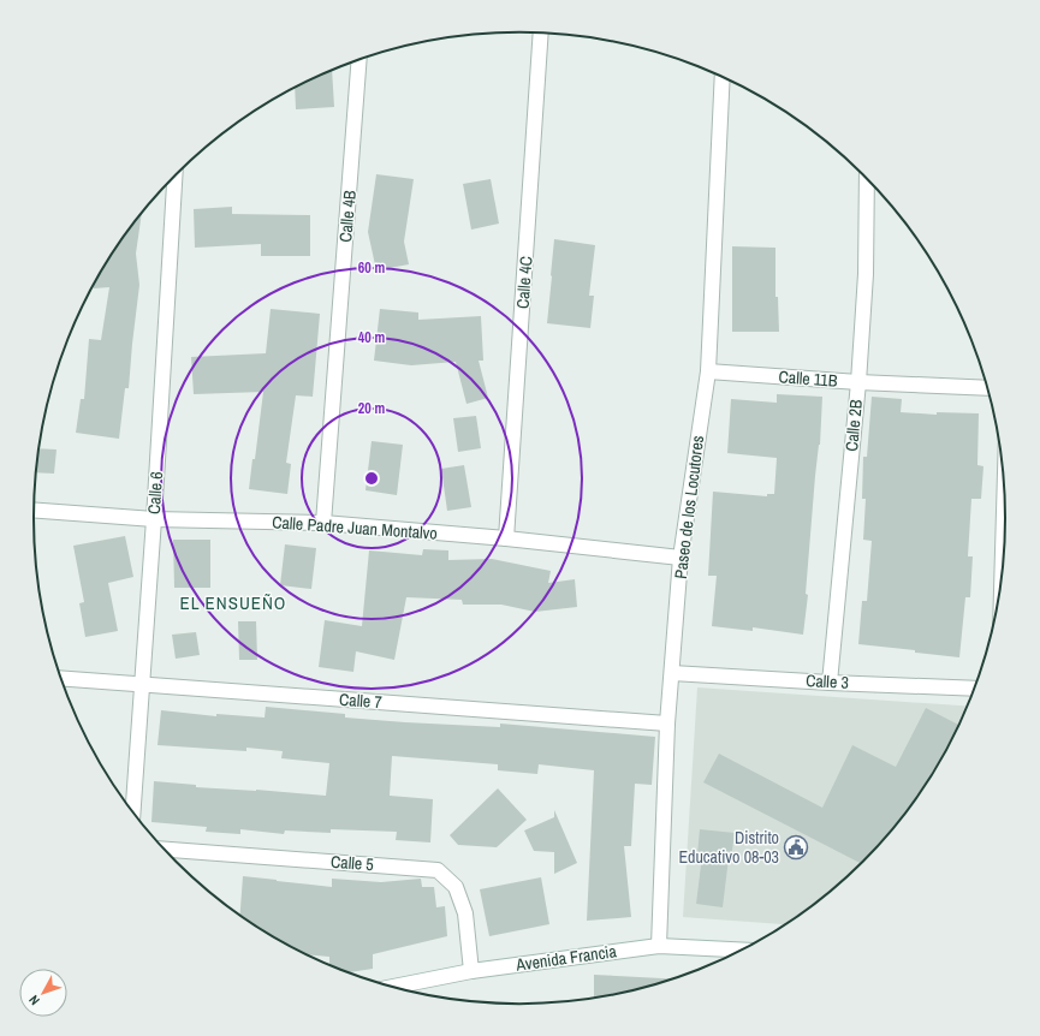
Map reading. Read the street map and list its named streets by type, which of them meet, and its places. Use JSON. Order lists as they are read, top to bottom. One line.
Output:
{"streets":{"street":["Calle 4B","Calle 4C","Calle 11B","Calle 2B","Calle 6","Paseo de los Locutores","Calle Padre Juan Montalvo","Calle 3","Calle 7","Calle 5","Avenida Francia"]},"crossings":[["Calle 4B","Calle Padre Juan Montalvo"],["Calle 4C","Calle Padre Juan Montalvo"],["Calle 11B","Calle 2B"],["Calle 11B","Paseo de los Locutores"],["Calle 2B","Calle 3"],["Calle 6","Calle Padre Juan Montalvo"],["Calle 6","Calle 7"],["Paseo de los Locutores","Calle Padre Juan Montalvo"],["Paseo de los Locutores","Calle 3"],["Paseo de los Locutores","Calle 7"],["Paseo de los Locutores","Avenida Francia"],["Calle 5","Avenida Francia"]],"districts":["EL ENSUEÑO"],"places":{"public building":["Distrito Educativo 08-03"]},"north":"bottom left","rings":["60 m","40 m","20 m"]}
